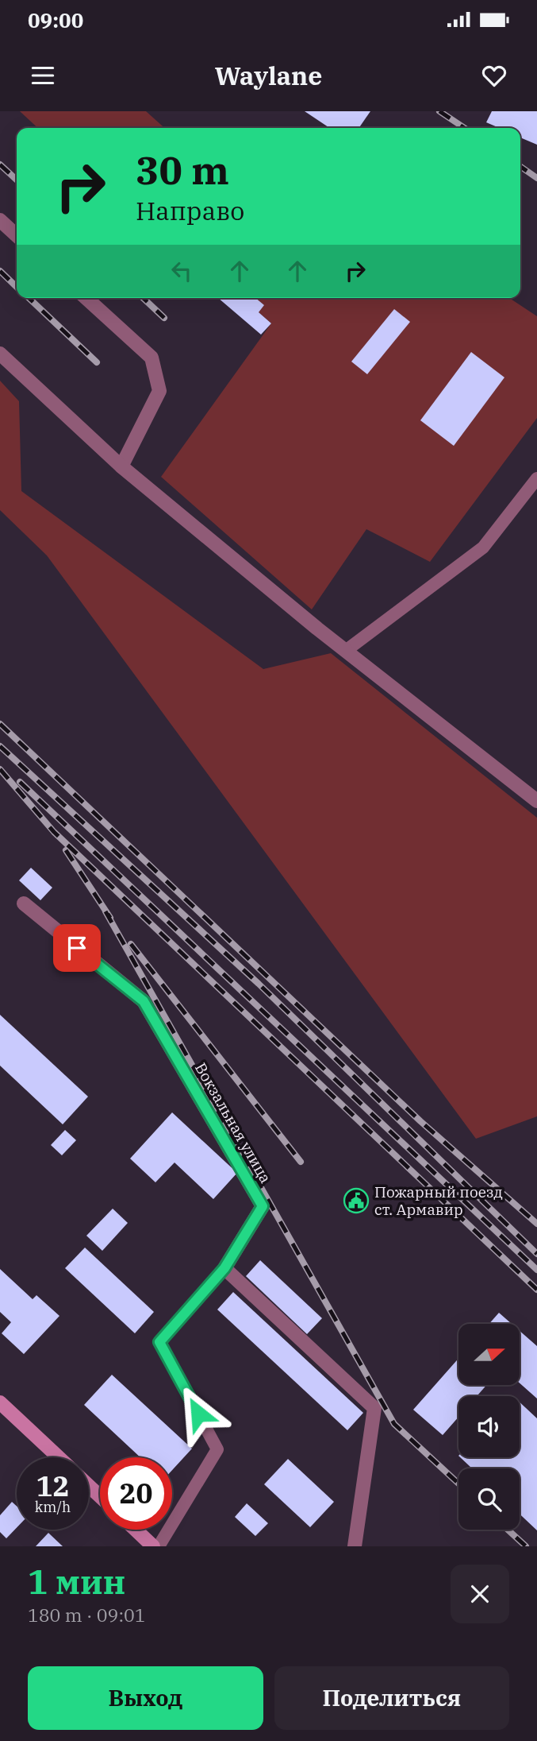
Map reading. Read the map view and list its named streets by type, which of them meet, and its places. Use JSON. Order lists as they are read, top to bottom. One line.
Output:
{"streets":{"street":["Вокзальная улица"]},"places":{"public building":["Пожарный поезд ст. Армавир"]},"north":"right","page":{"status":"09:00","header":"Waylane","turn":["30 m","Направо"],"speed":"12 km/h","limit":"20","heading":["1 мин","180 m · 09:01"],"buttons":["Выход","Поделиться"]}}
